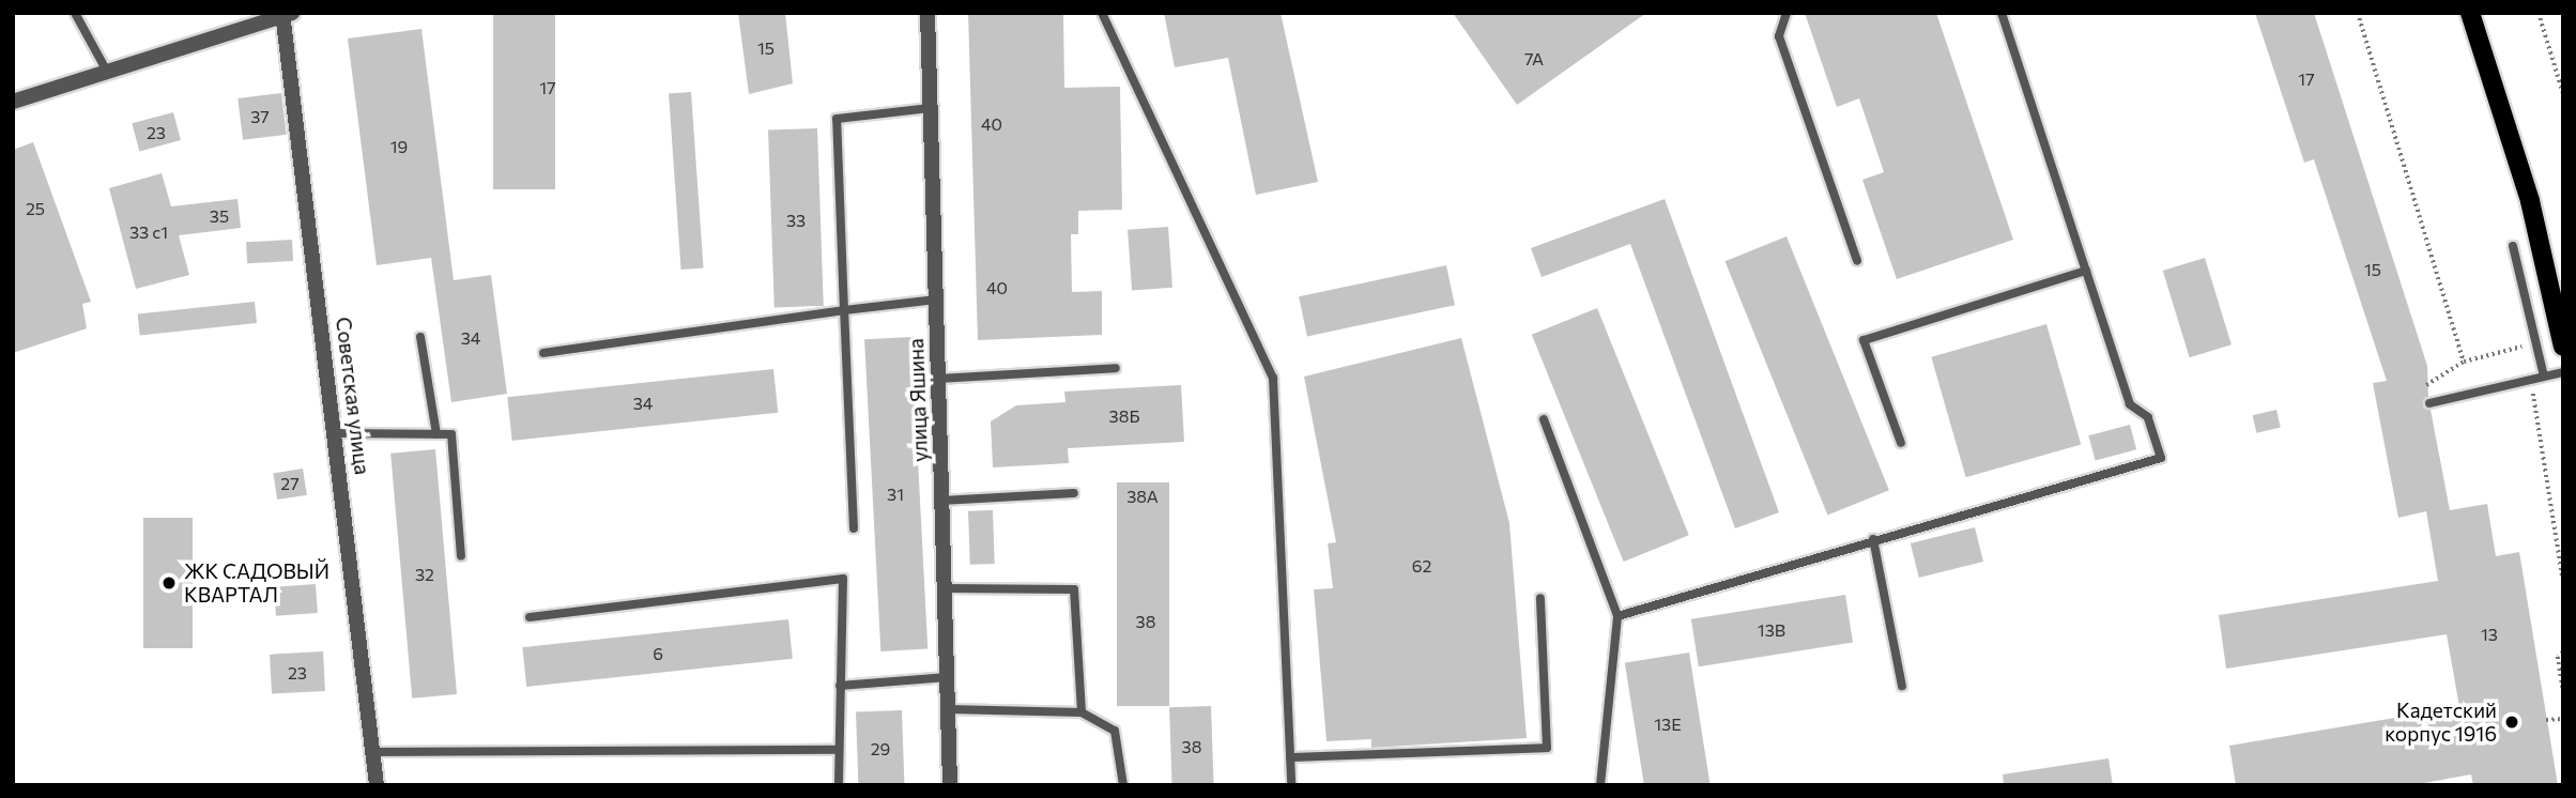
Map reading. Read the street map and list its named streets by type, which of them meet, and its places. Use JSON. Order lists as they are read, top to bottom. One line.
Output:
{"streets":{"street":["Советская улица","улица Яшина"]},"places":["ЖК САДОВЫЙ КВАРТАЛ","Кадетский корпус 1916"],"house_numbers":["15","7А","17","17","37","40","23","19","25","35","33","33 с1","15","40","34","34","38Б","27","31","38А","62","32","38","13В","13","6","23","13Е","38","29"]}
